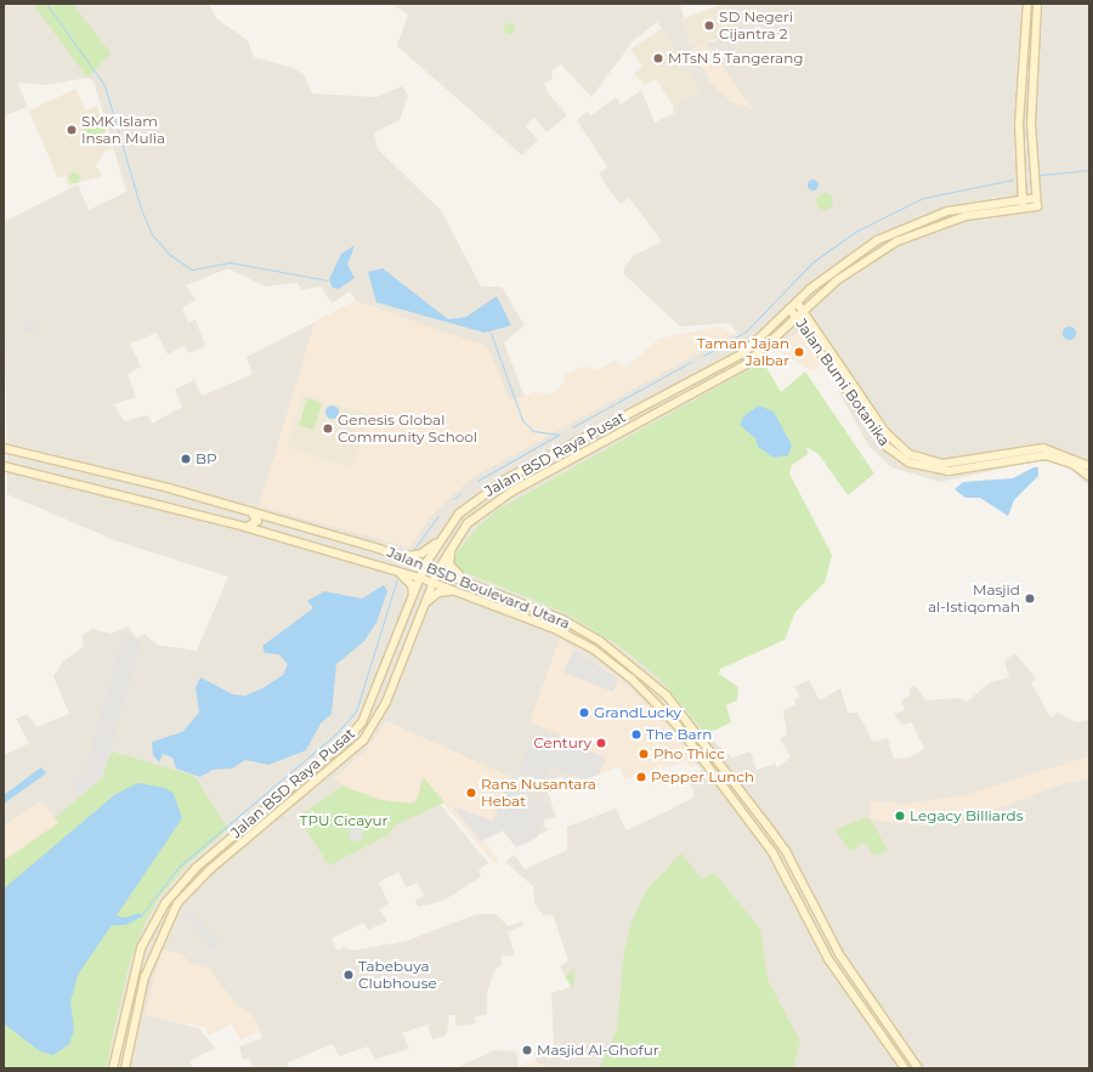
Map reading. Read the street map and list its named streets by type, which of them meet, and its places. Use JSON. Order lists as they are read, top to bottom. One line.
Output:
{"streets":{"main road":["Jalan Bumi Botanika","Jalan BSD Raya Pusat","Jalan BSD Boulevard Utara"]},"crossings":[["Jalan Bumi Botanika","Jalan BSD Raya Pusat"],["Jalan BSD Raya Pusat","Jalan BSD Boulevard Utara"]],"parks":["TPU Cicayur"],"places":["SD Negeri Cijantra 2","MTsN 5 Tangerang","SMK Islam Insan Mulia","Taman Jajan Jalbar","Genesis Global Community School","BP","Masjid al-Istiqomah","GrandLucky","The Barn","Century","Pho Thicc","Pepper Lunch","Rans Nusantara Hebat","Legacy Billiards","Tabebuya Clubhouse","Masjid Al-Ghofur"]}
